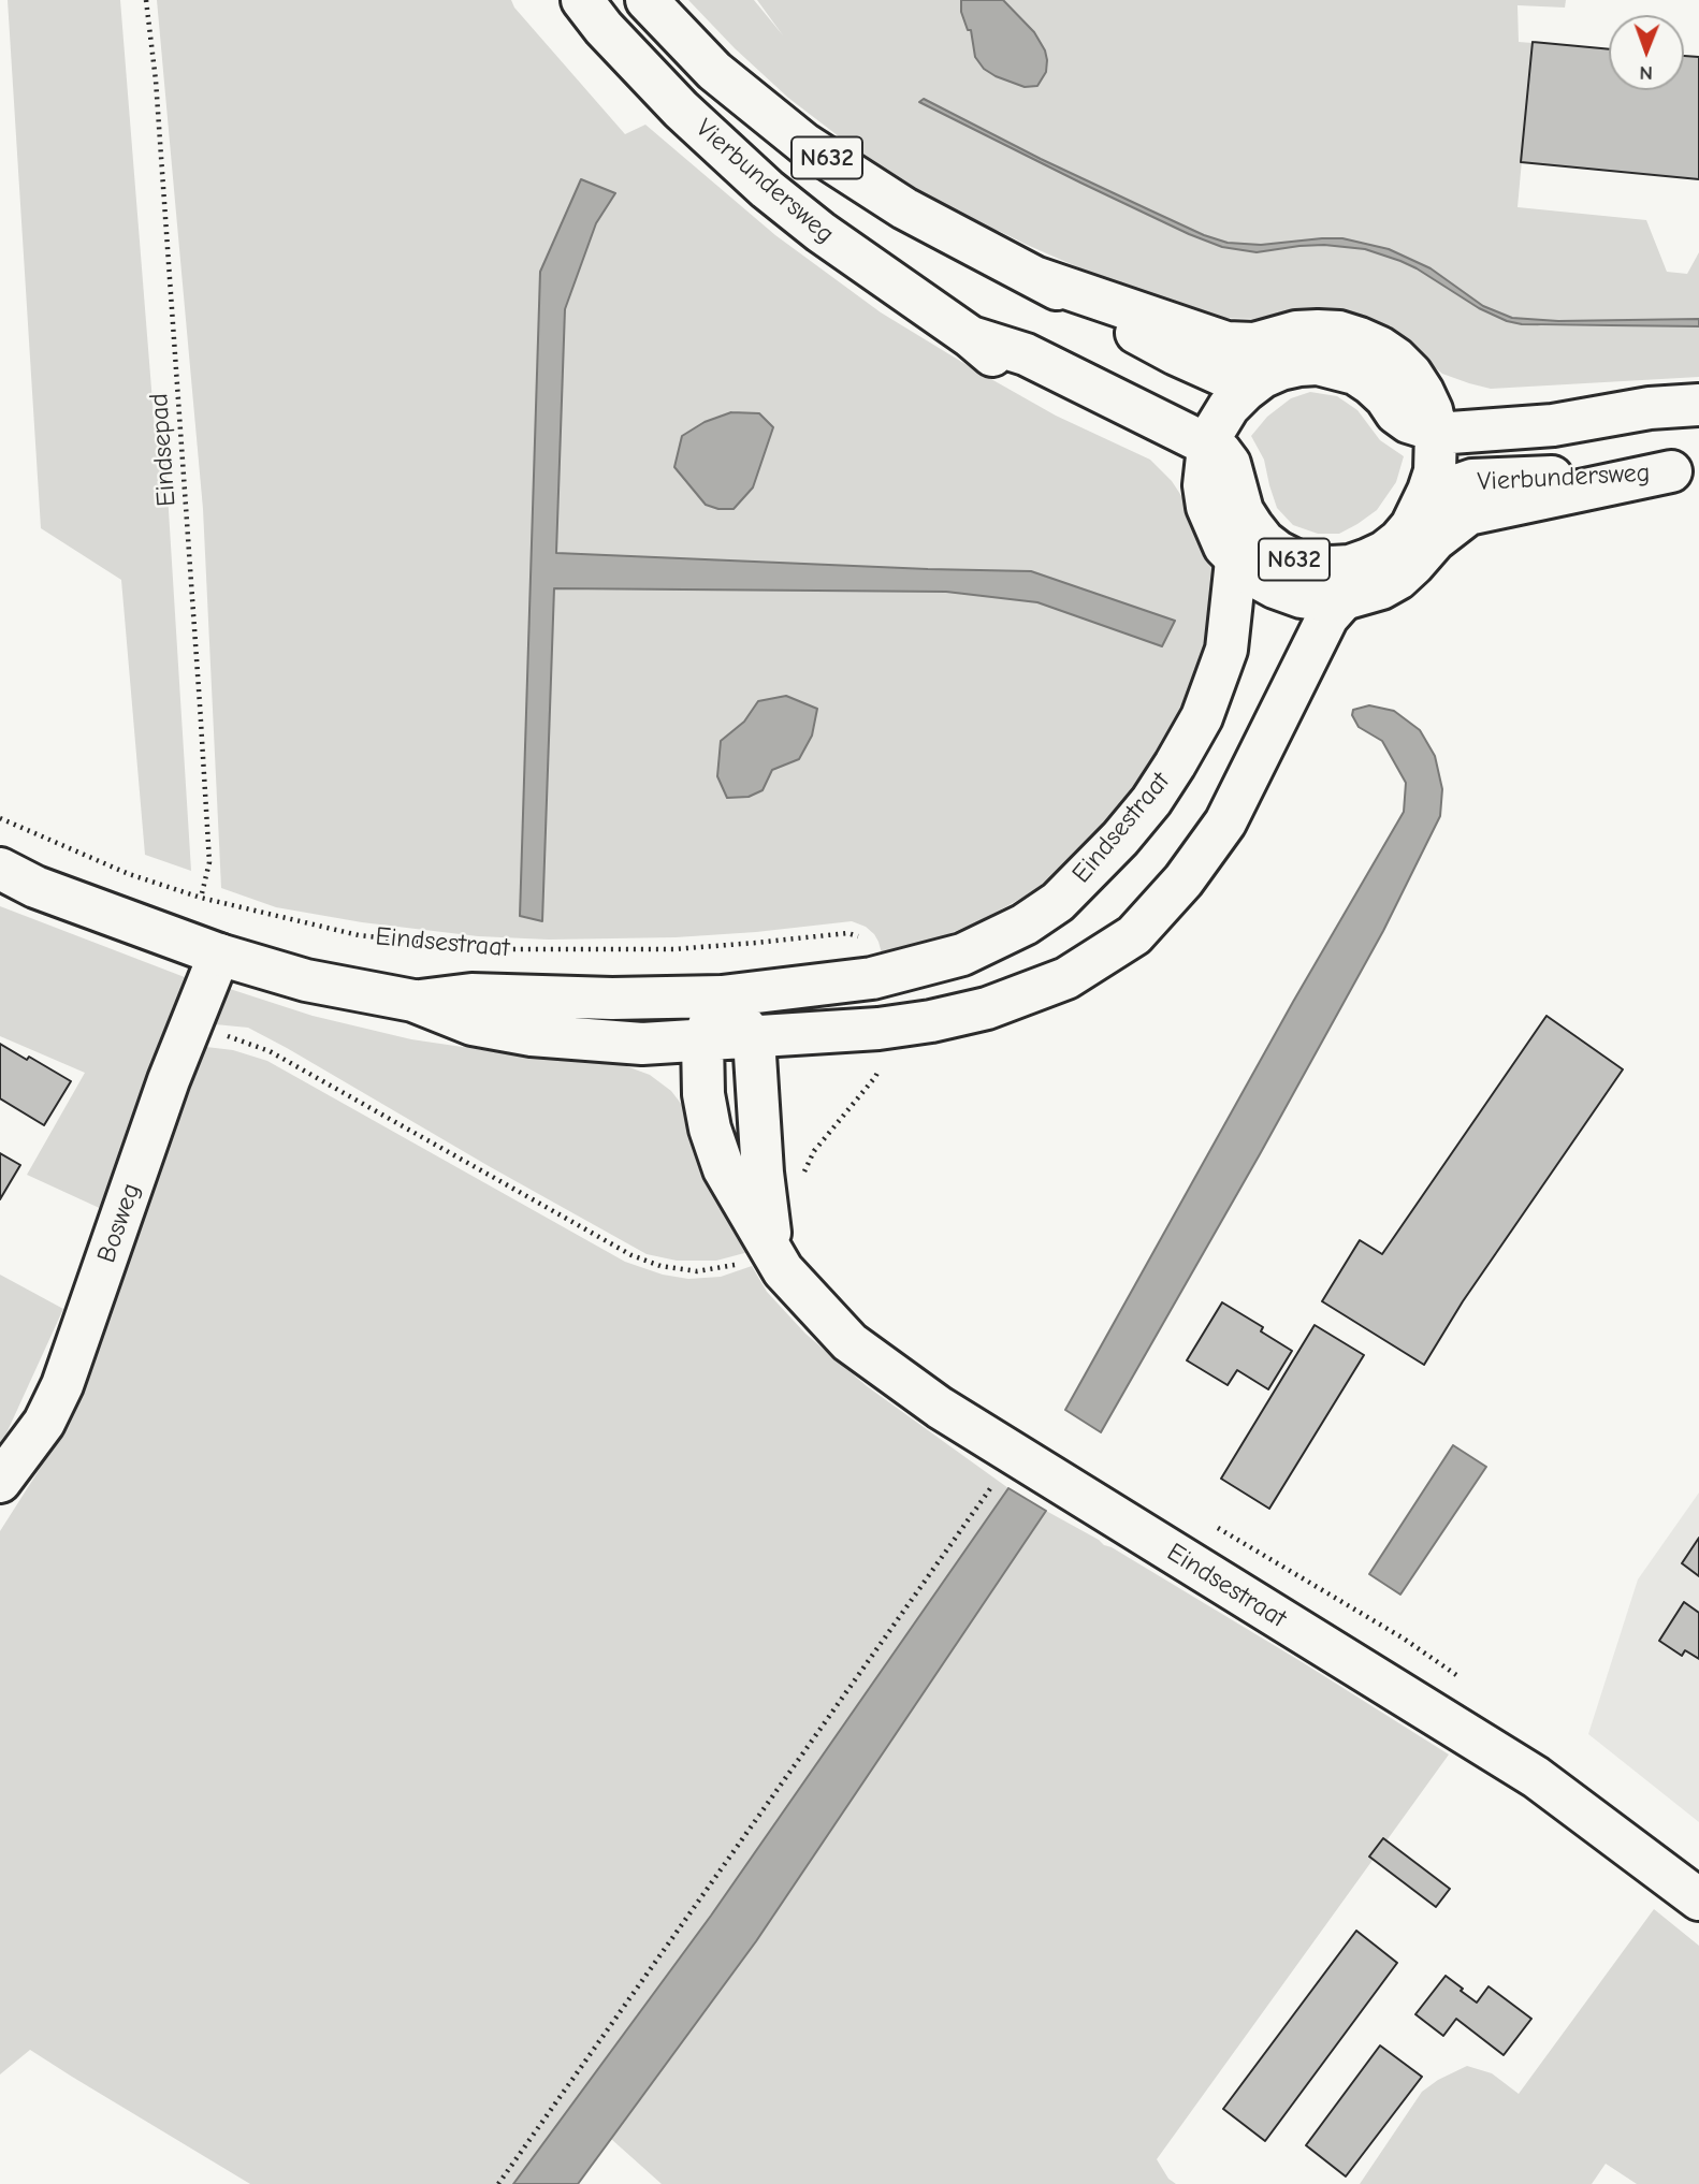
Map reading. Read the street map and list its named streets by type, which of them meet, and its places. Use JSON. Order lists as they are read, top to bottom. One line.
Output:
{"streets":{"street":["N632","Vierbundersweg","Eindsestraat","Bosweg"],"path":["Eindsepad"]},"crossings":[["N632","Vierbundersweg"],["N632","Eindsestraat"],["Eindsepad","Eindsestraat"],["Eindsestraat","Bosweg"]],"north":"bottom"}
